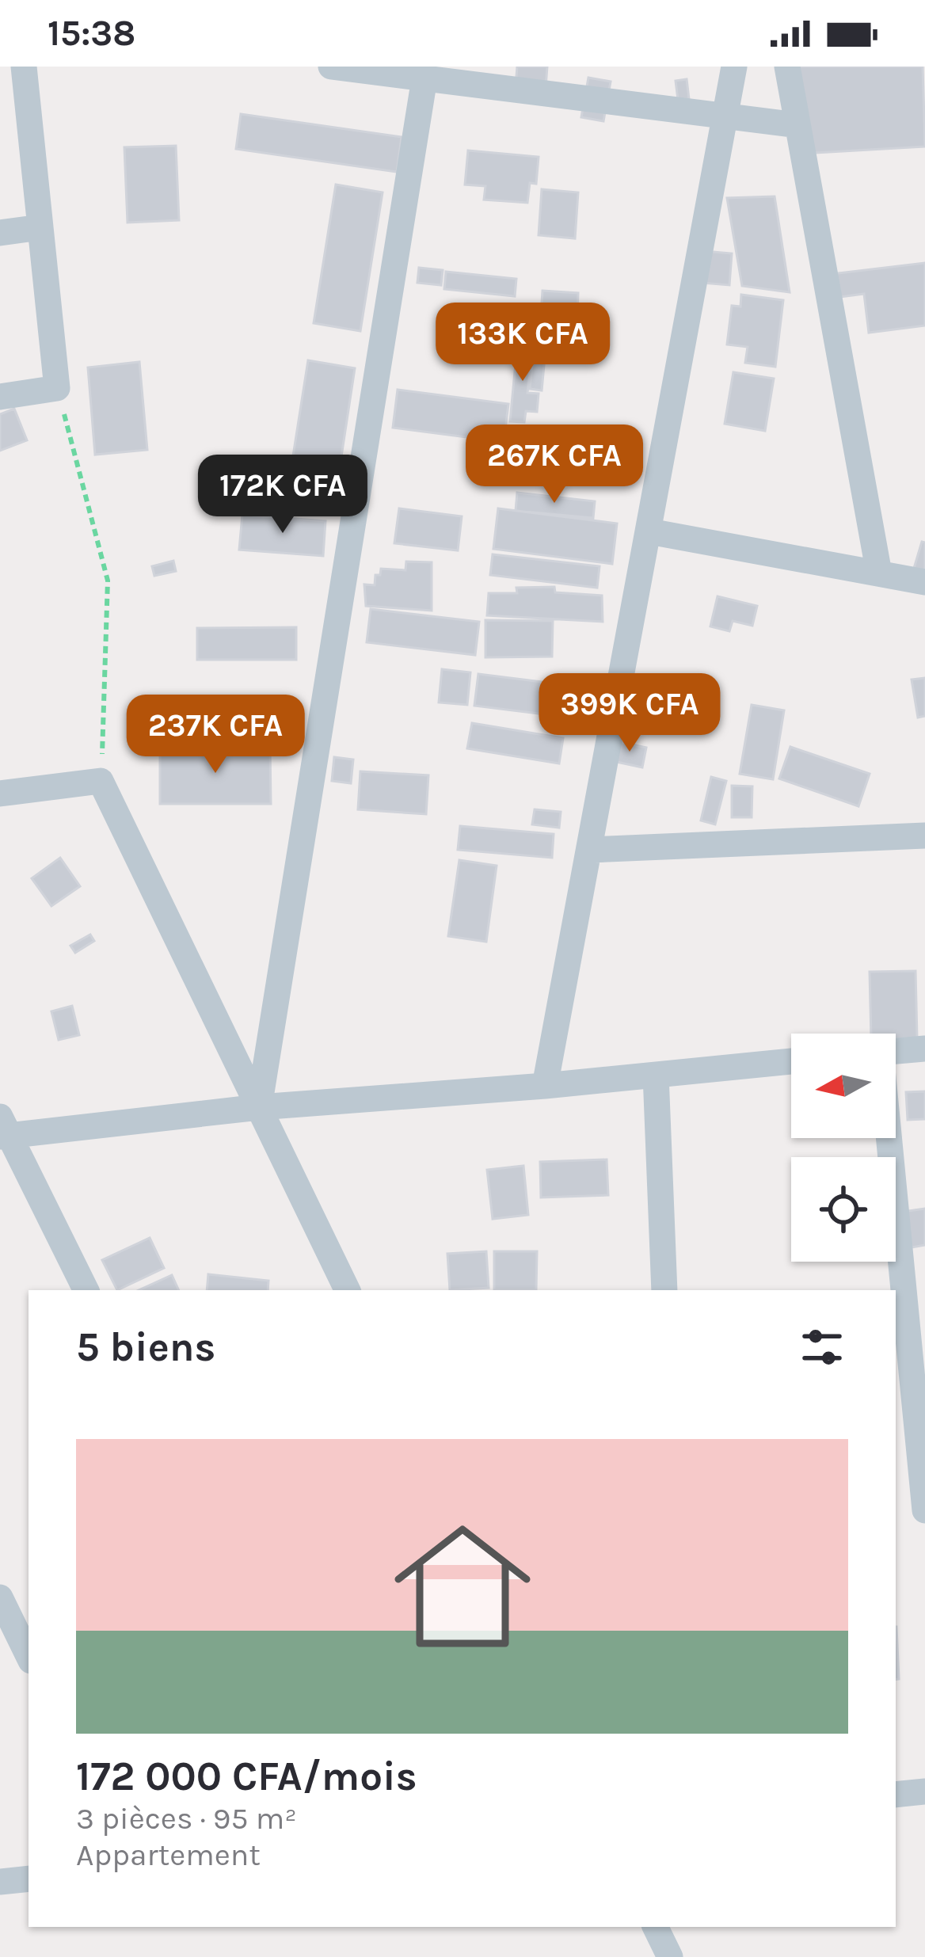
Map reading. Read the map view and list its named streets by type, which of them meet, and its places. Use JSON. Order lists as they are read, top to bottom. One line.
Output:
{"north":"left","page":{"status":"15:38","price":["133K CFA","267K CFA","172K CFA","399K CFA","237K CFA"],"heading":"5 biens","list":[{"name":"172 000 CFA/mois","note":"3 pièces · 95 m² · Appartement"}]}}
